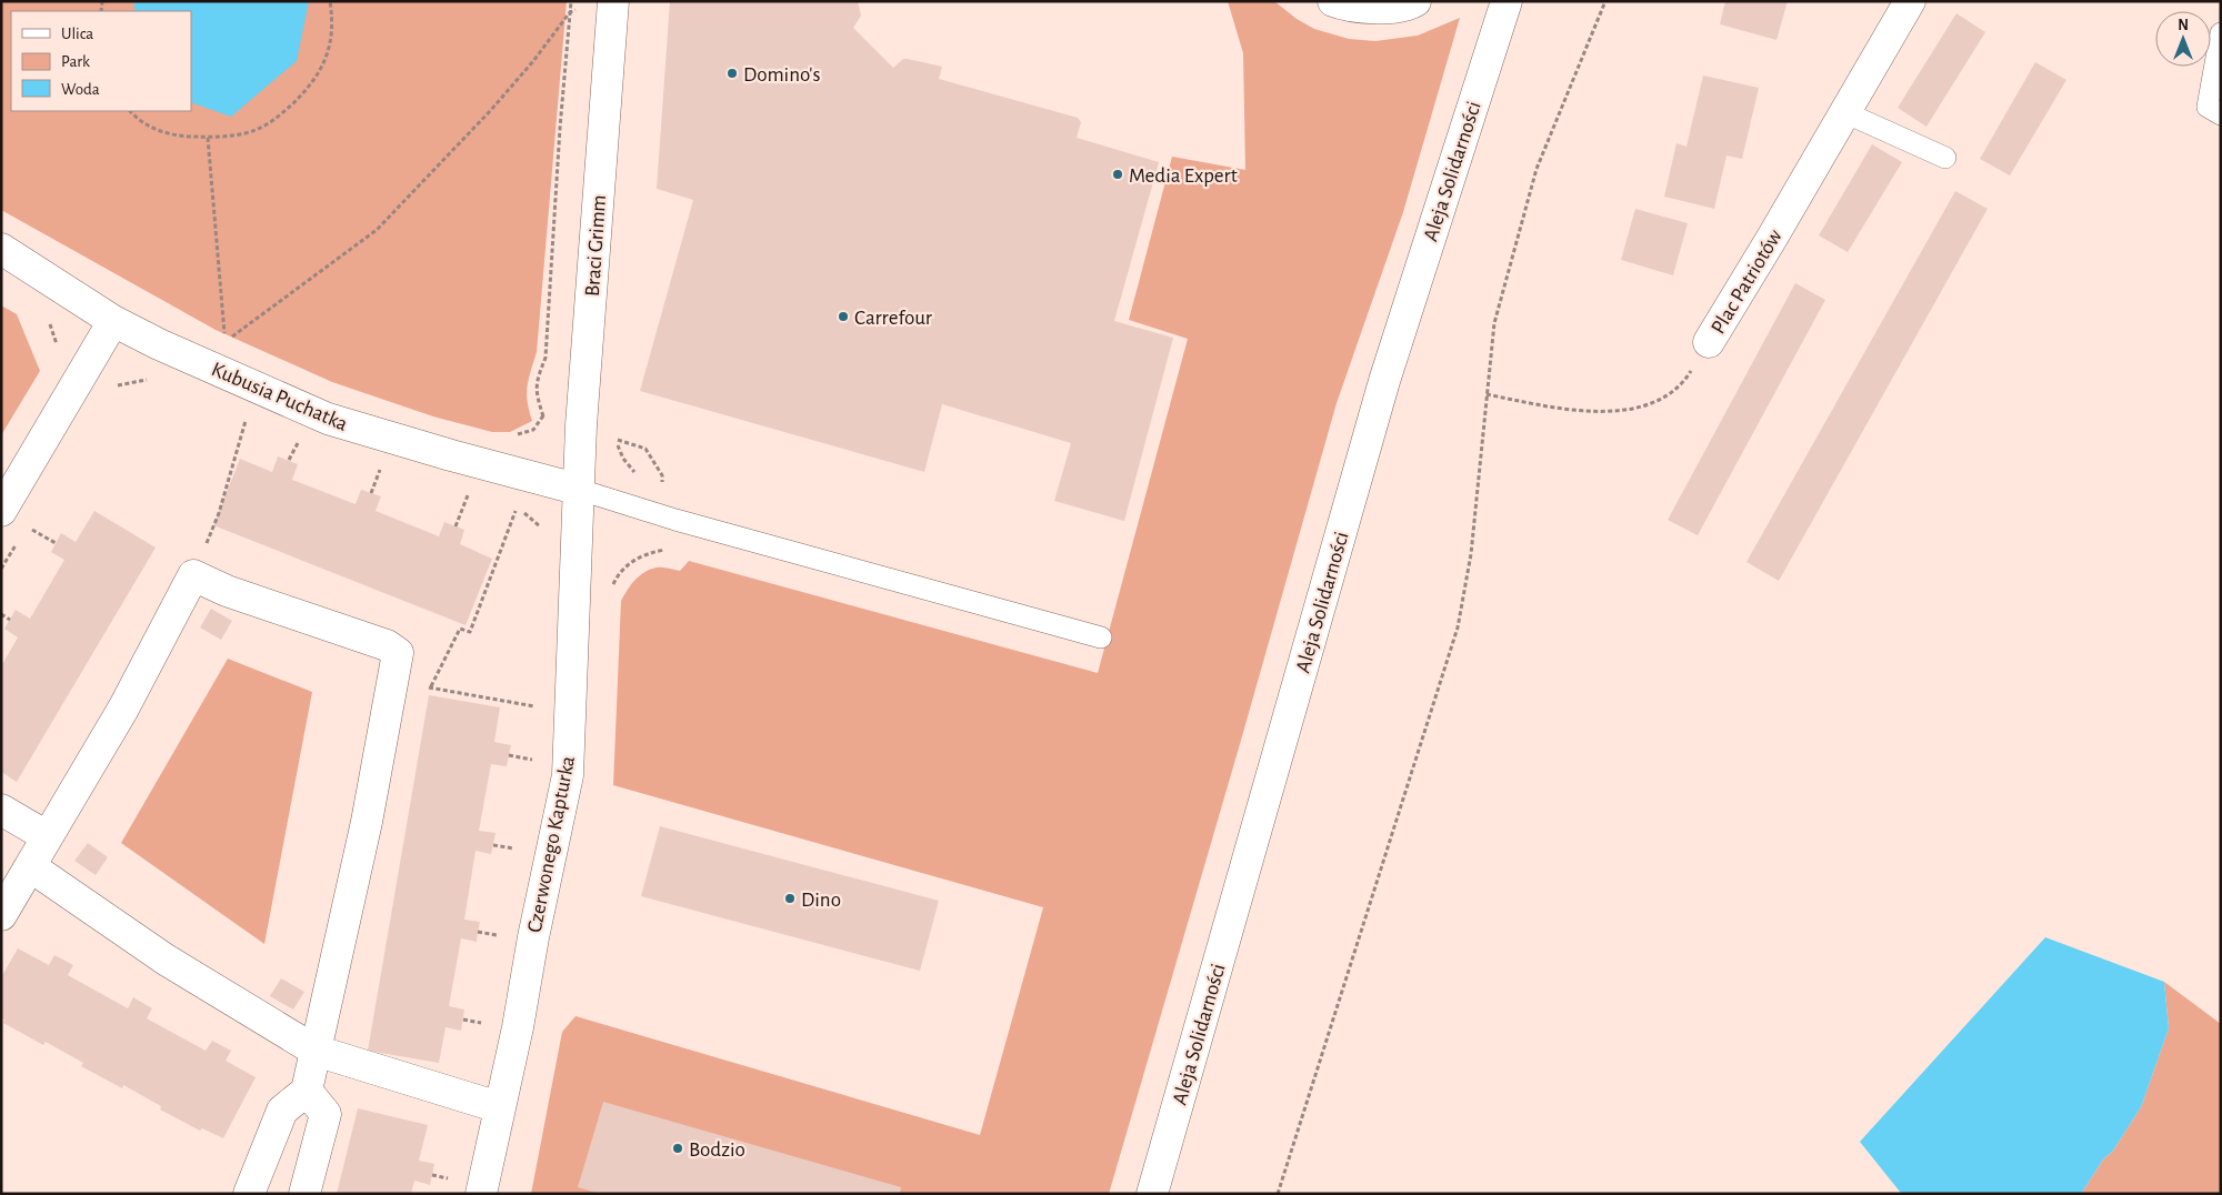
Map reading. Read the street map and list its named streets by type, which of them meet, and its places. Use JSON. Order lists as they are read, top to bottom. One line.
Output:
{"streets":{"street":["Aleja Solidarności","Braci Grimm","Plac Patriotów","Kubusia Puchatka","Czerwonego Kapturka"]},"crossings":[["Braci Grimm","Kubusia Puchatka"],["Braci Grimm","Czerwonego Kapturka"],["Kubusia Puchatka","Czerwonego Kapturka"]],"places":["Domino's","Media Expert","Carrefour","Dino","Bodzio"],"legend":["Ulica","Park","Woda"],"north":"top"}
